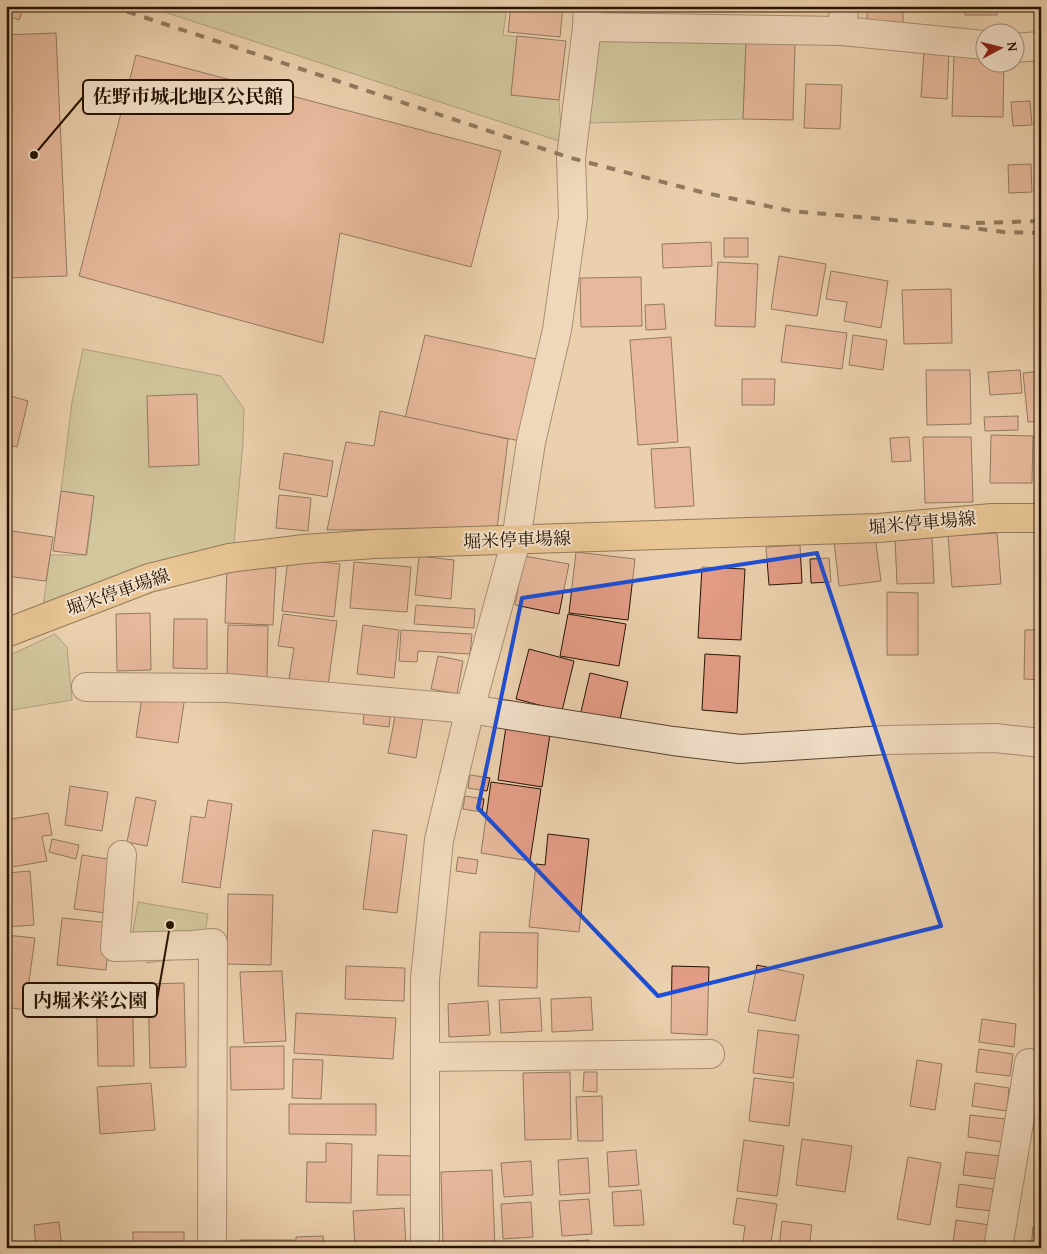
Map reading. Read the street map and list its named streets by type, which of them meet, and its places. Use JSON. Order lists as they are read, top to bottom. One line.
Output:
{"streets":{"main road":["堀米停車場線"]},"places":["佐野市城北地区公民館","内堀米栄公園"],"north":"right"}
